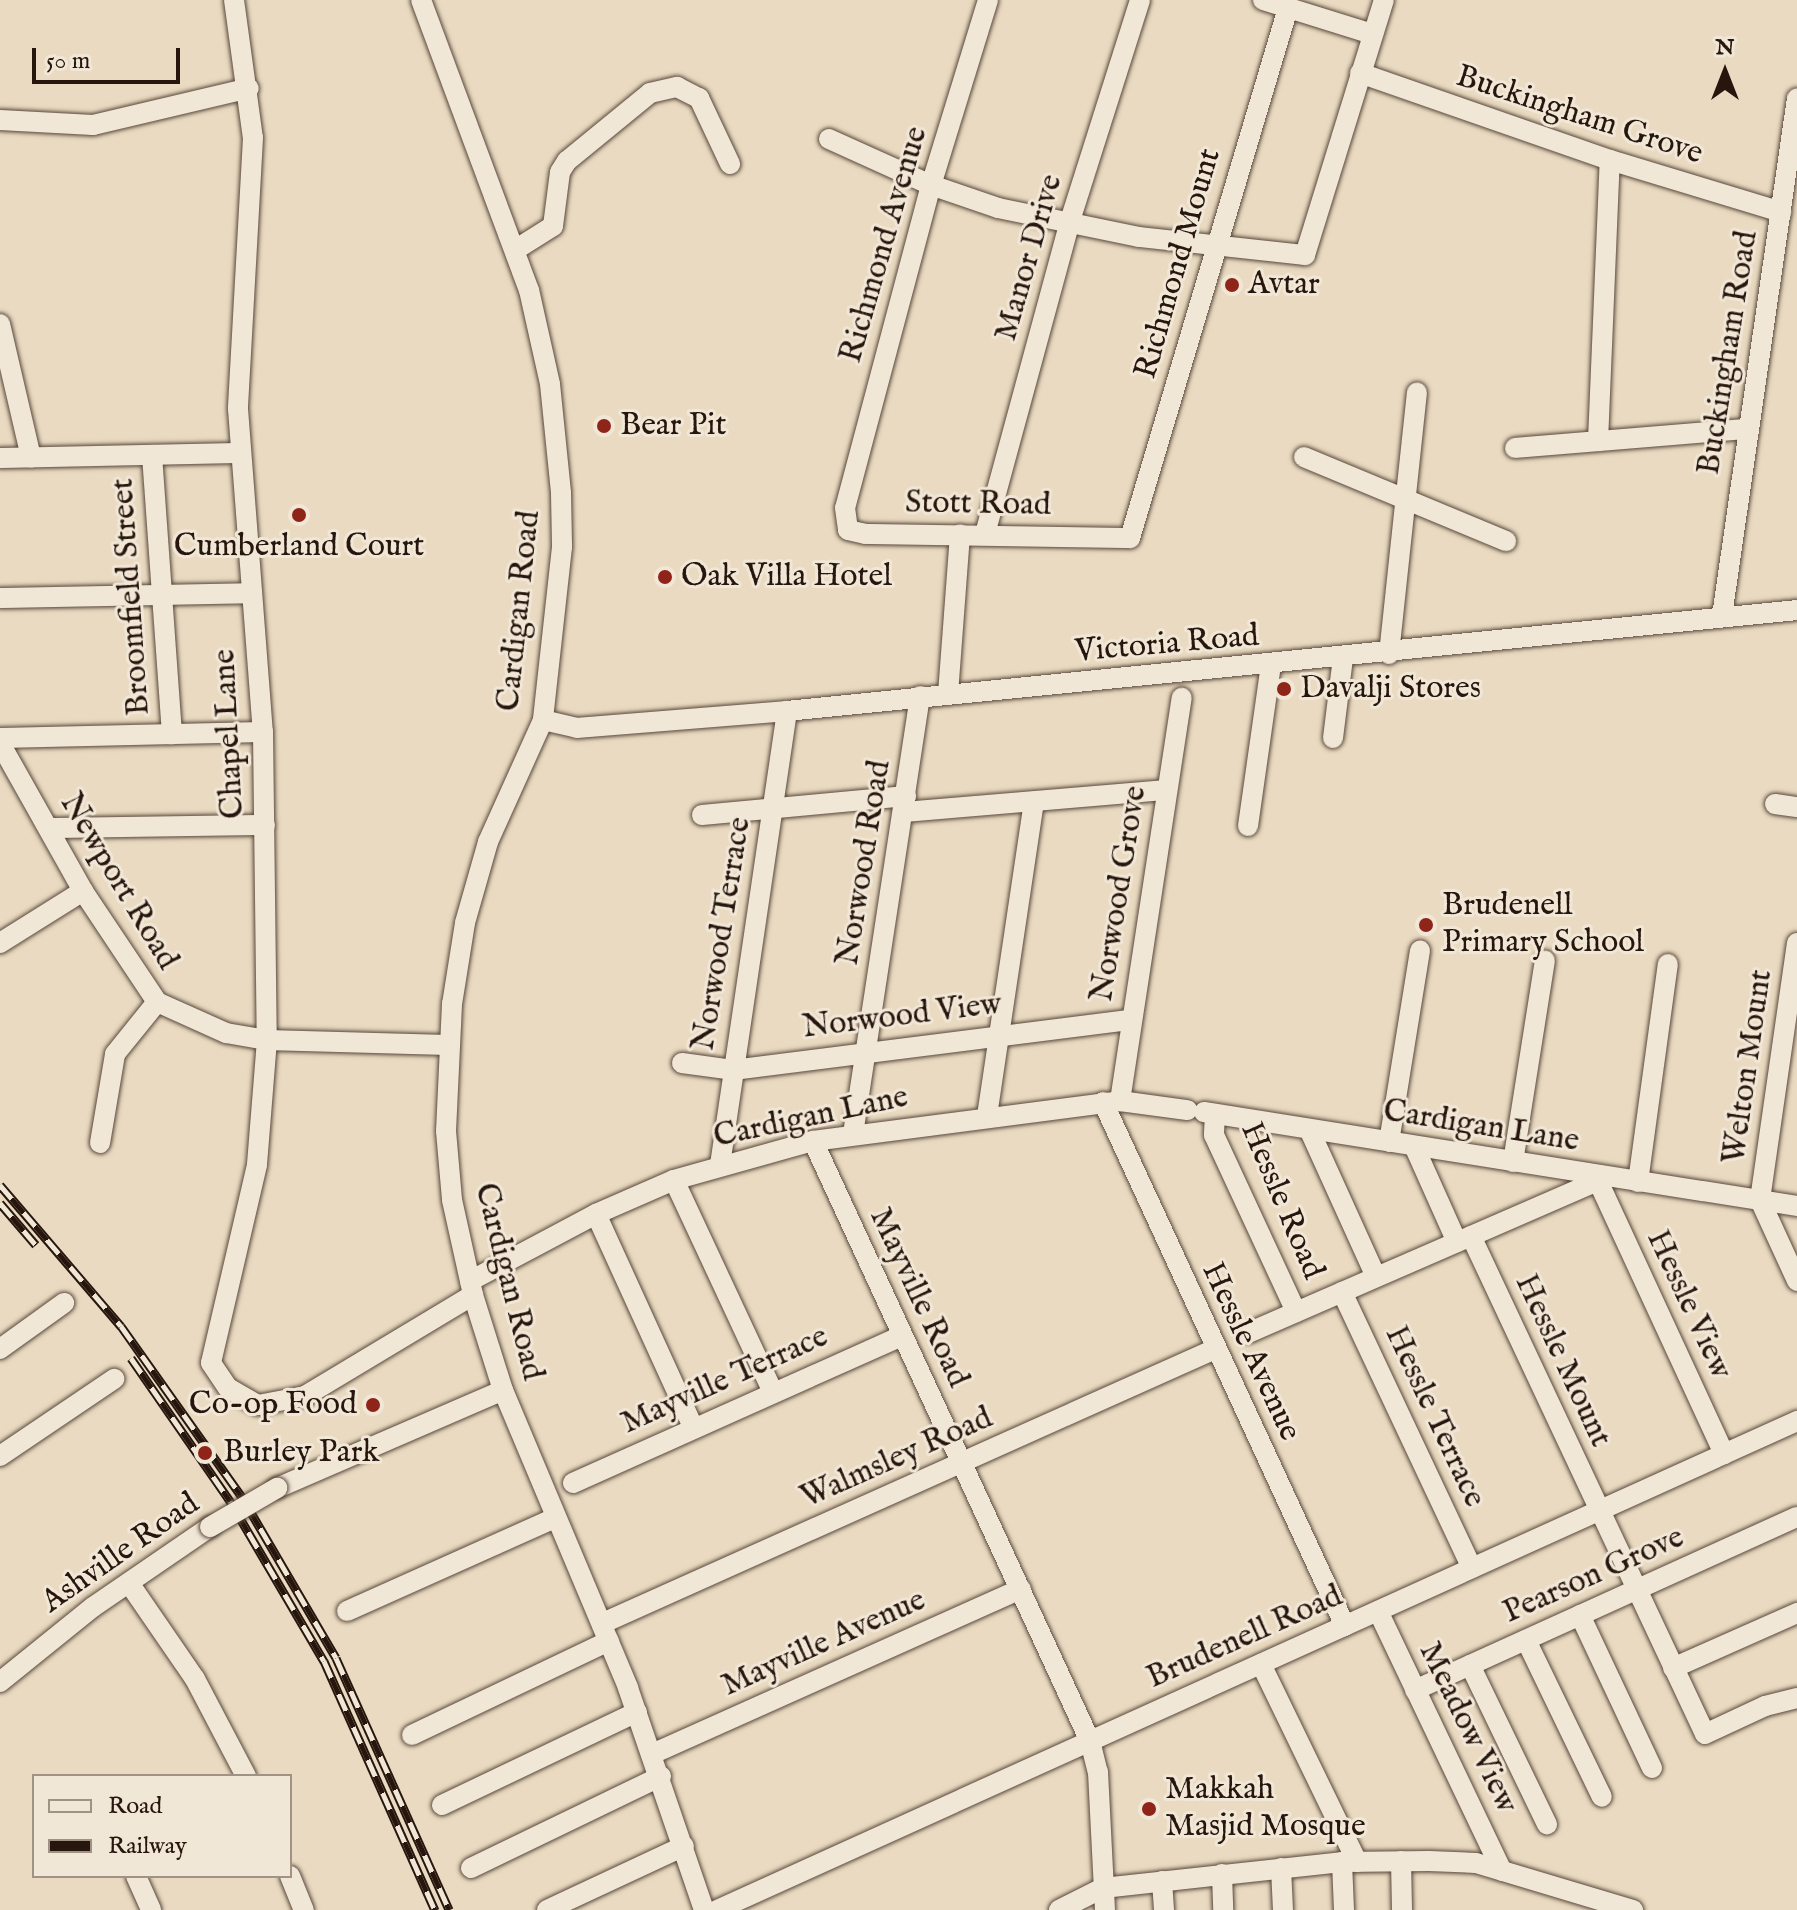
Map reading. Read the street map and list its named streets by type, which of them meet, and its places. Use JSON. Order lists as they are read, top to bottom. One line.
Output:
{"streets":{"street":["Buckingham Grove","Richmond Avenue","Manor Drive","Richmond Mount","Buckingham Road","Stott Road","Broomfield Street","Cardigan Road","Victoria Road","Chapel Lane","Norwood Road","Newport Road","Norwood Grove","Norwood Terrace","Norwood View","Welton Mount","Cardigan Lane","Hessle Road","Mayville Road","Hessle View","Hessle Avenue","Hessle Mount","Mayville Terrace","Hessle Terrace","Walmsley Road","Ashville Road","Pearson Grove","Brudenell Road","Mayville Avenue","Meadow View"]},"crossings":[["Buckingham Grove","Buckingham Road"],["Richmond Avenue","Stott Road"],["Manor Drive","Stott Road"],["Richmond Mount","Stott Road"],["Buckingham Road","Victoria Road"],["Cardigan Road","Victoria Road"],["Cardigan Road","Newport Road"],["Cardigan Road","Cardigan Lane"],["Cardigan Road","Walmsley Road"],["Cardigan Road","Ashville Road"],["Cardigan Road","Mayville Avenue"],["Victoria Road","Norwood Road"],["Victoria Road","Norwood Terrace"],["Chapel Lane","Newport Road"],["Chapel Lane","Cardigan Lane"],["Norwood Road","Norwood View"],["Norwood Road","Cardigan Lane"],["Norwood Grove","Norwood View"],["Norwood Grove","Cardigan Lane"],["Norwood Grove","Hessle Avenue"],["Norwood Terrace","Norwood View"],["Norwood Terrace","Cardigan Lane"],["Welton Mount","Cardigan Lane"],["Cardigan Lane","Hessle Road"],["Cardigan Lane","Mayville Road"],["Cardigan Lane","Hessle View"],["Cardigan Lane","Hessle Avenue"],["Cardigan Lane","Hessle Mount"],["Mayville Road","Mayville Terrace"],["Mayville Road","Walmsley Road"],["Mayville Road","Brudenell Road"],["Mayville Road","Mayville Avenue"],["Hessle View","Brudenell Road"],["Hessle Avenue","Walmsley Road"],["Hessle Avenue","Brudenell Road"],["Hessle Mount","Pearson Grove"],["Hessle Mount","Brudenell Road"],["Hessle Terrace","Brudenell Road"],["Pearson Grove","Meadow View"],["Brudenell Road","Meadow View"]],"places":["Avtar","Bear Pit","Cumberland Court","Oak Villa Hotel","Davalji Stores","Brudenell Primary School","Co-op Food","Burley Park","Makkah Masjid Mosque"],"legend":["Road","Railway"],"scale_bar":"50 m","north":"top"}
